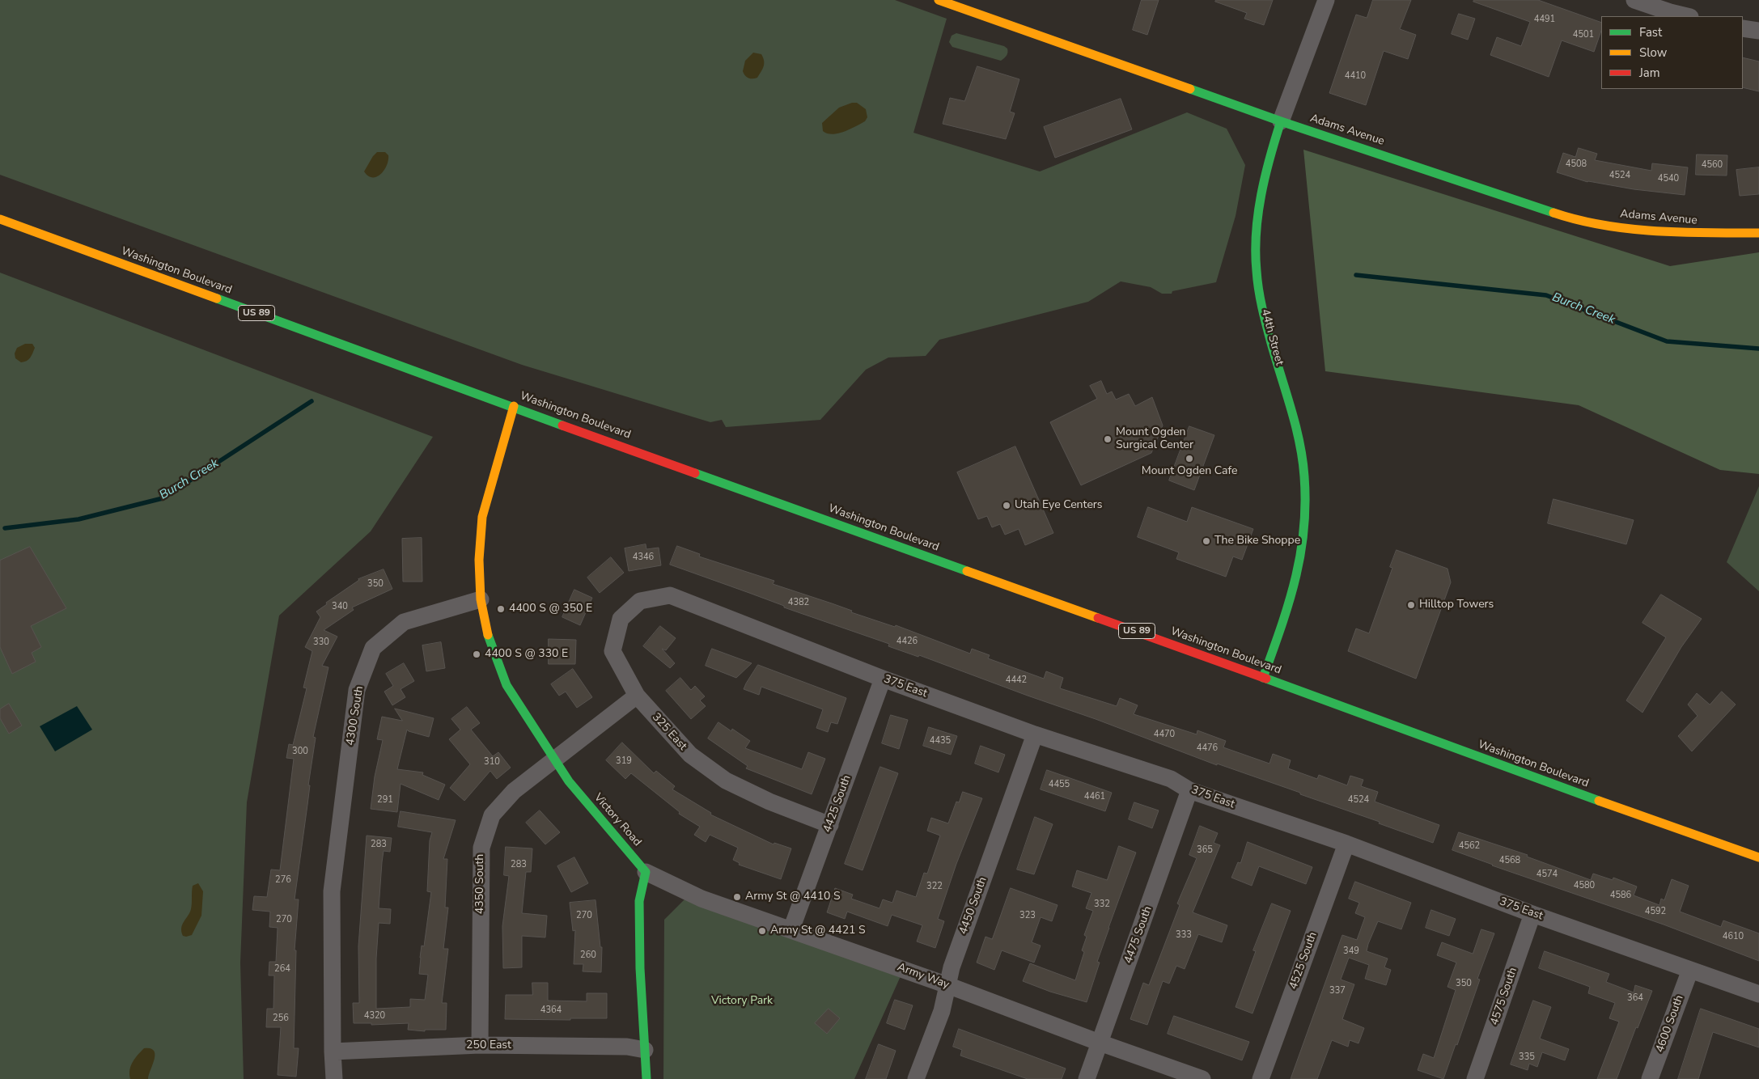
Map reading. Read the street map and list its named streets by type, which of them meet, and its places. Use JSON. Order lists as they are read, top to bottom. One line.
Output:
{"streets":{"street":["Adams Avenue","Washington Boulevard","US 89","44th Street","375 East","4300 South","325 East","4425 South","Victory Road","4350 South","4450 South","4475 South","4525 South","Army Way","4575 South","4600 South","250 East"]},"crossings":[["Adams Avenue","44th Street"],["Washington Boulevard","44th Street"],["375 East","325 East"],["375 East","4425 South"],["375 East","4450 South"],["375 East","4475 South"],["375 East","4525 South"],["375 East","4575 South"],["375 East","4600 South"],["4300 South","Victory Road"],["4300 South","250 East"],["325 East","4425 South"],["325 East","4350 South"],["4425 South","Army Way"],["Victory Road","4350 South"],["Victory Road","Army Way"],["4350 South","250 East"],["4450 South","Army Way"],["4475 South","Army Way"]],"water":["Burch Creek"],"parks":["Victory Park"],"places":["Mount Ogden Surgical Center","Mount Ogden Cafe","Utah Eye Centers","The Bike Shoppe","Hilltop Towers","4400 S @ 350 E","4400 S @ 330 E","Army St @ 4410 S","Army St @ 4421 S"],"house_numbers":["4491","4501","4410","4508","4560","4524","4540","4346","350","4382","340","4426","330","4442","4470","4435","4476","300","319","310","4455","4461","291","4524","283","4562","365","4568","283","4574","276","4580","322","4586","332","4592","270","323","270","333","4610","349","260","264","350","337","364","4364","4320","256","335"],"legend":["Fast","Slow","Jam"]}
